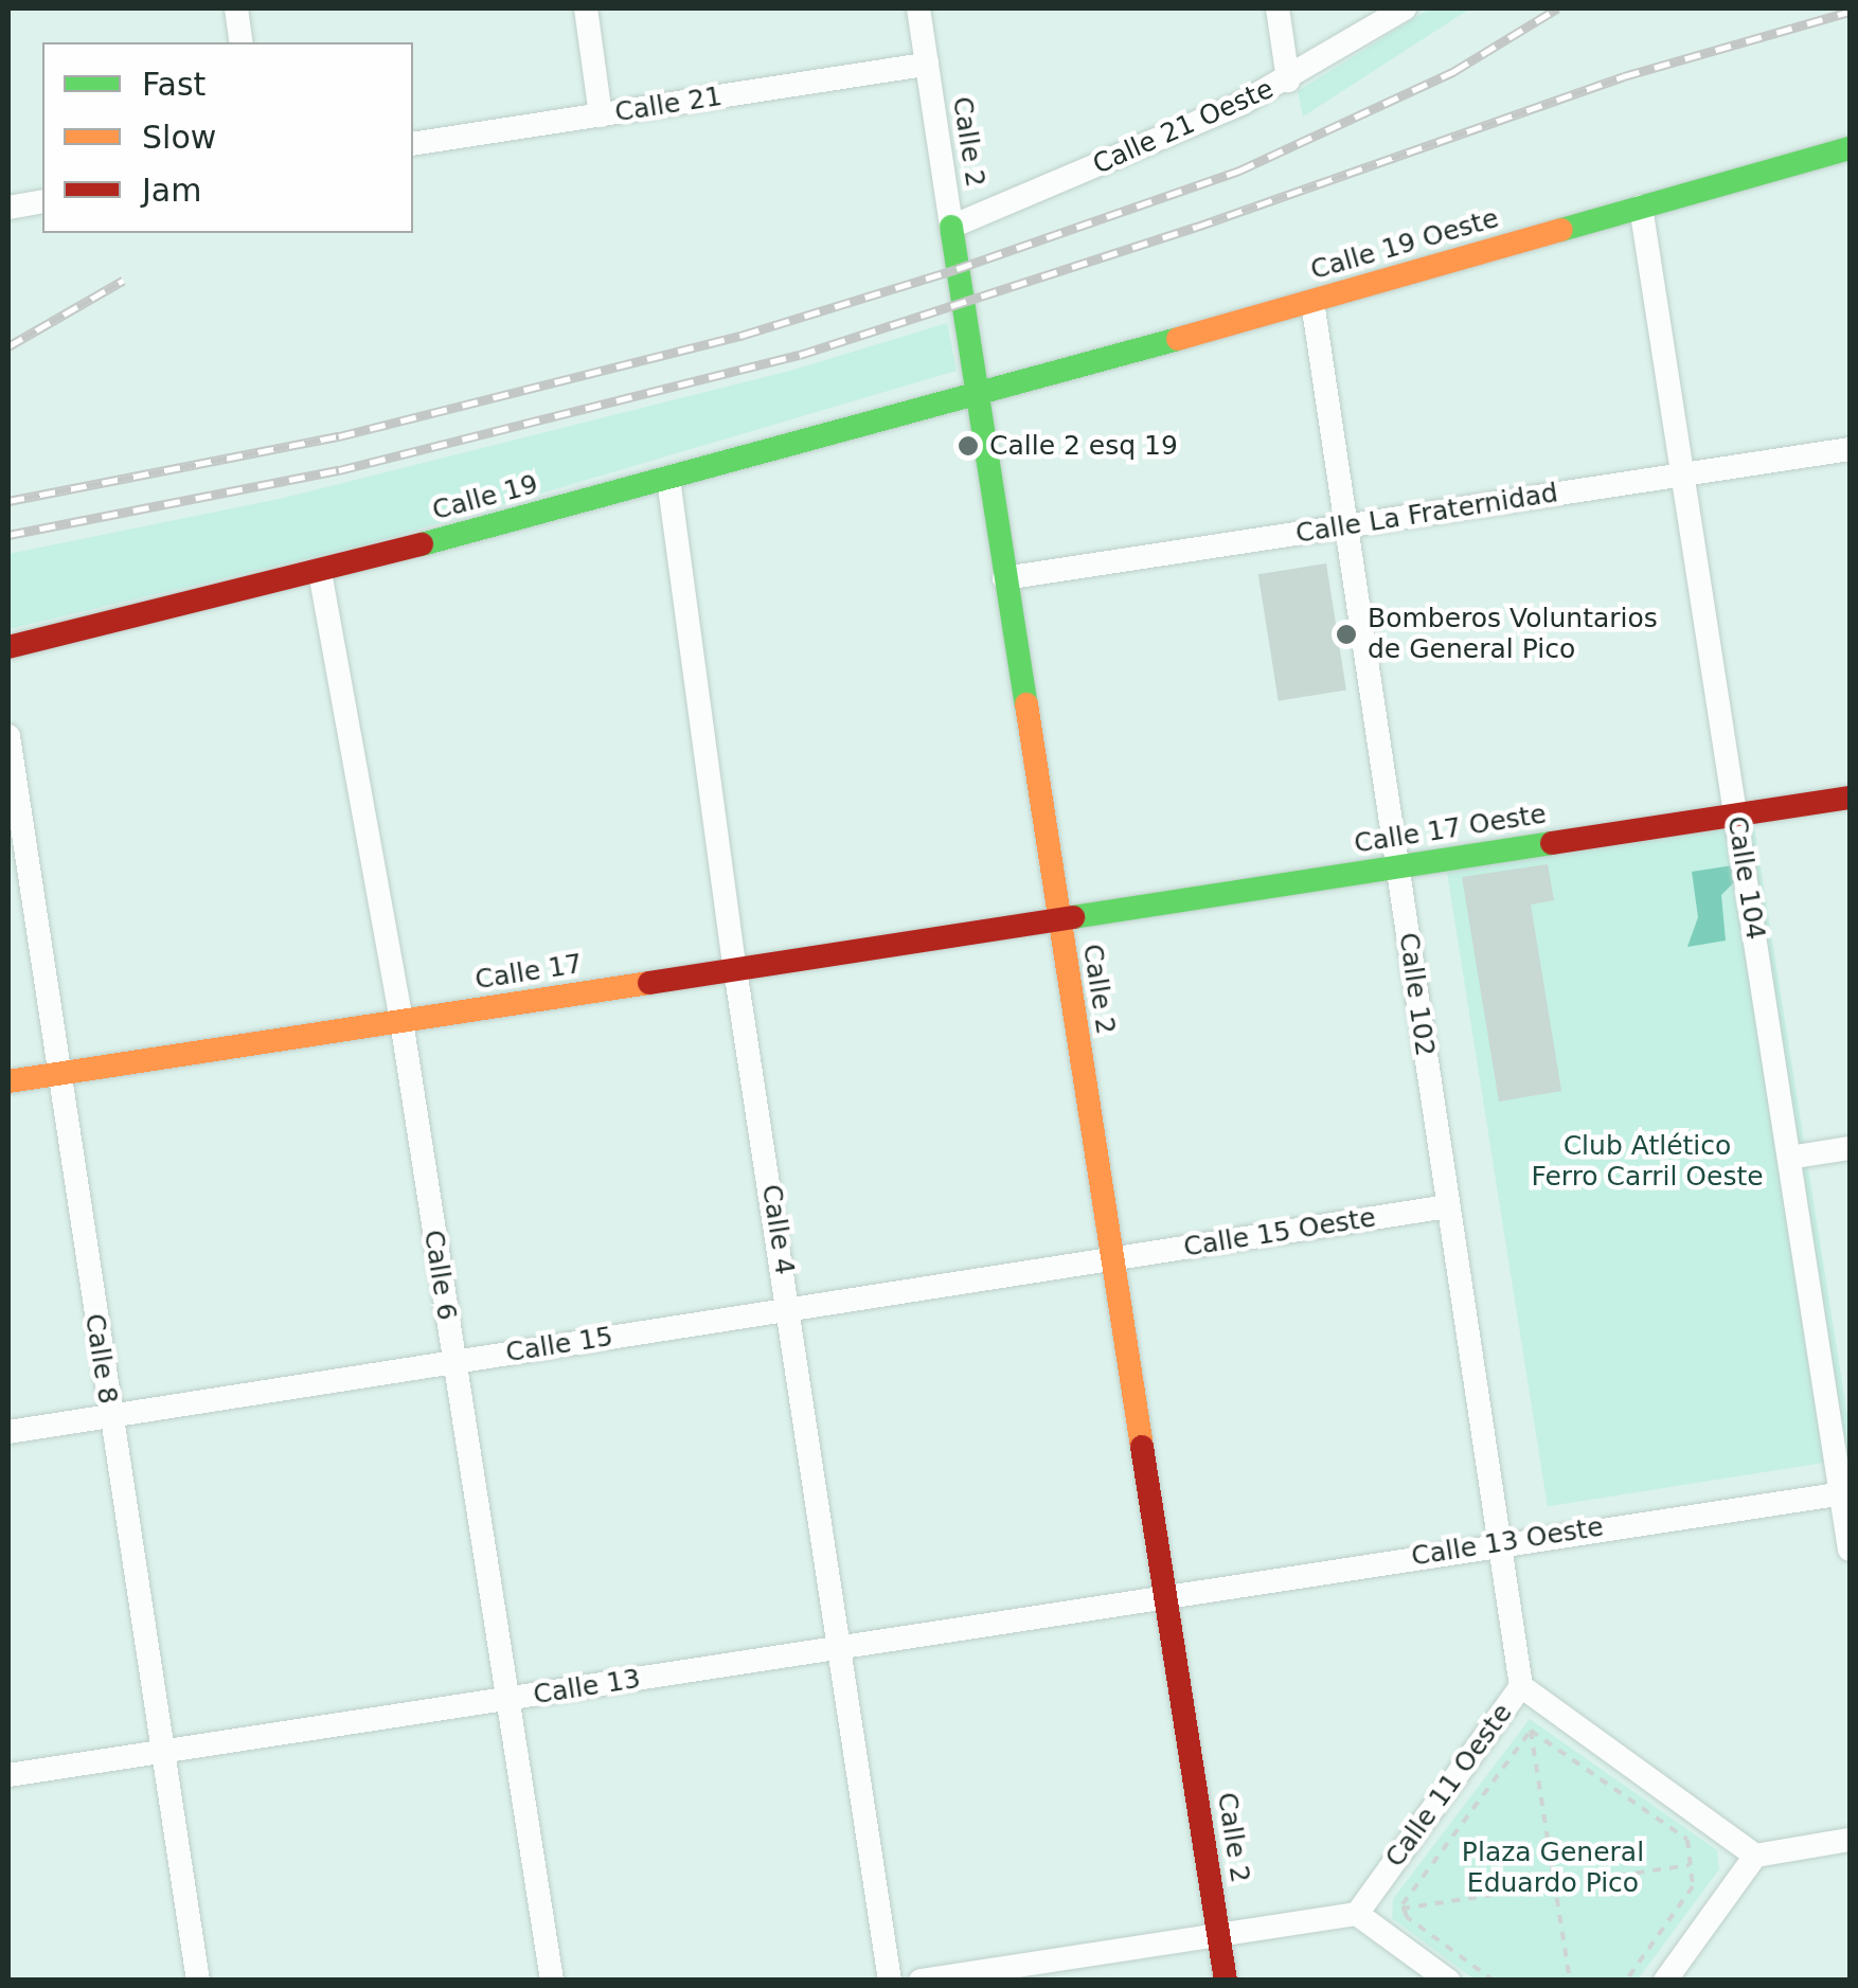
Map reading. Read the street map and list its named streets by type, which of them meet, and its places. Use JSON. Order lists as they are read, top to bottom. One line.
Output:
{"streets":{"street":["Calle 21","Calle 21 Oeste","Calle 2","Calle 19 Oeste","Calle 19","Calle La Fraternidad","Calle 17 Oeste","Calle 104","Calle 17","Calle 102","Calle 4","Calle 15 Oeste","Calle 6","Calle 15","Calle 8","Calle 13 Oeste","Calle 13","Calle 11 Oeste"]},"crossings":[["Calle 21","Calle 2"],["Calle 21 Oeste","Calle 2"],["Calle 2","Calle 19 Oeste"],["Calle 2","Calle 19"],["Calle 2","Calle La Fraternidad"],["Calle 2","Calle 17 Oeste"],["Calle 2","Calle 17"],["Calle 2","Calle 15 Oeste"],["Calle 2","Calle 15"],["Calle 2","Calle 13 Oeste"],["Calle 2","Calle 13"],["Calle 19 Oeste","Calle 19"],["Calle 19 Oeste","Calle 104"],["Calle 19 Oeste","Calle 102"],["Calle 19","Calle 4"],["Calle 19","Calle 6"],["Calle La Fraternidad","Calle 104"],["Calle La Fraternidad","Calle 102"],["Calle 17 Oeste","Calle 104"],["Calle 17 Oeste","Calle 17"],["Calle 17 Oeste","Calle 102"],["Calle 104","Calle 13 Oeste"],["Calle 17","Calle 4"],["Calle 17","Calle 6"],["Calle 17","Calle 8"],["Calle 102","Calle 15 Oeste"],["Calle 102","Calle 13 Oeste"],["Calle 102","Calle 11 Oeste"],["Calle 4","Calle 15"],["Calle 4","Calle 13"],["Calle 15 Oeste","Calle 15"],["Calle 6","Calle 15"],["Calle 6","Calle 13"],["Calle 15","Calle 8"],["Calle 8","Calle 13"],["Calle 13 Oeste","Calle 13"]],"parks":["Club Atlético Ferro Carril Oeste","Plaza General Eduardo Pico"],"places":["Calle 2 esq 19","Bomberos Voluntarios de General Pico"],"legend":["Fast","Slow","Jam"]}
